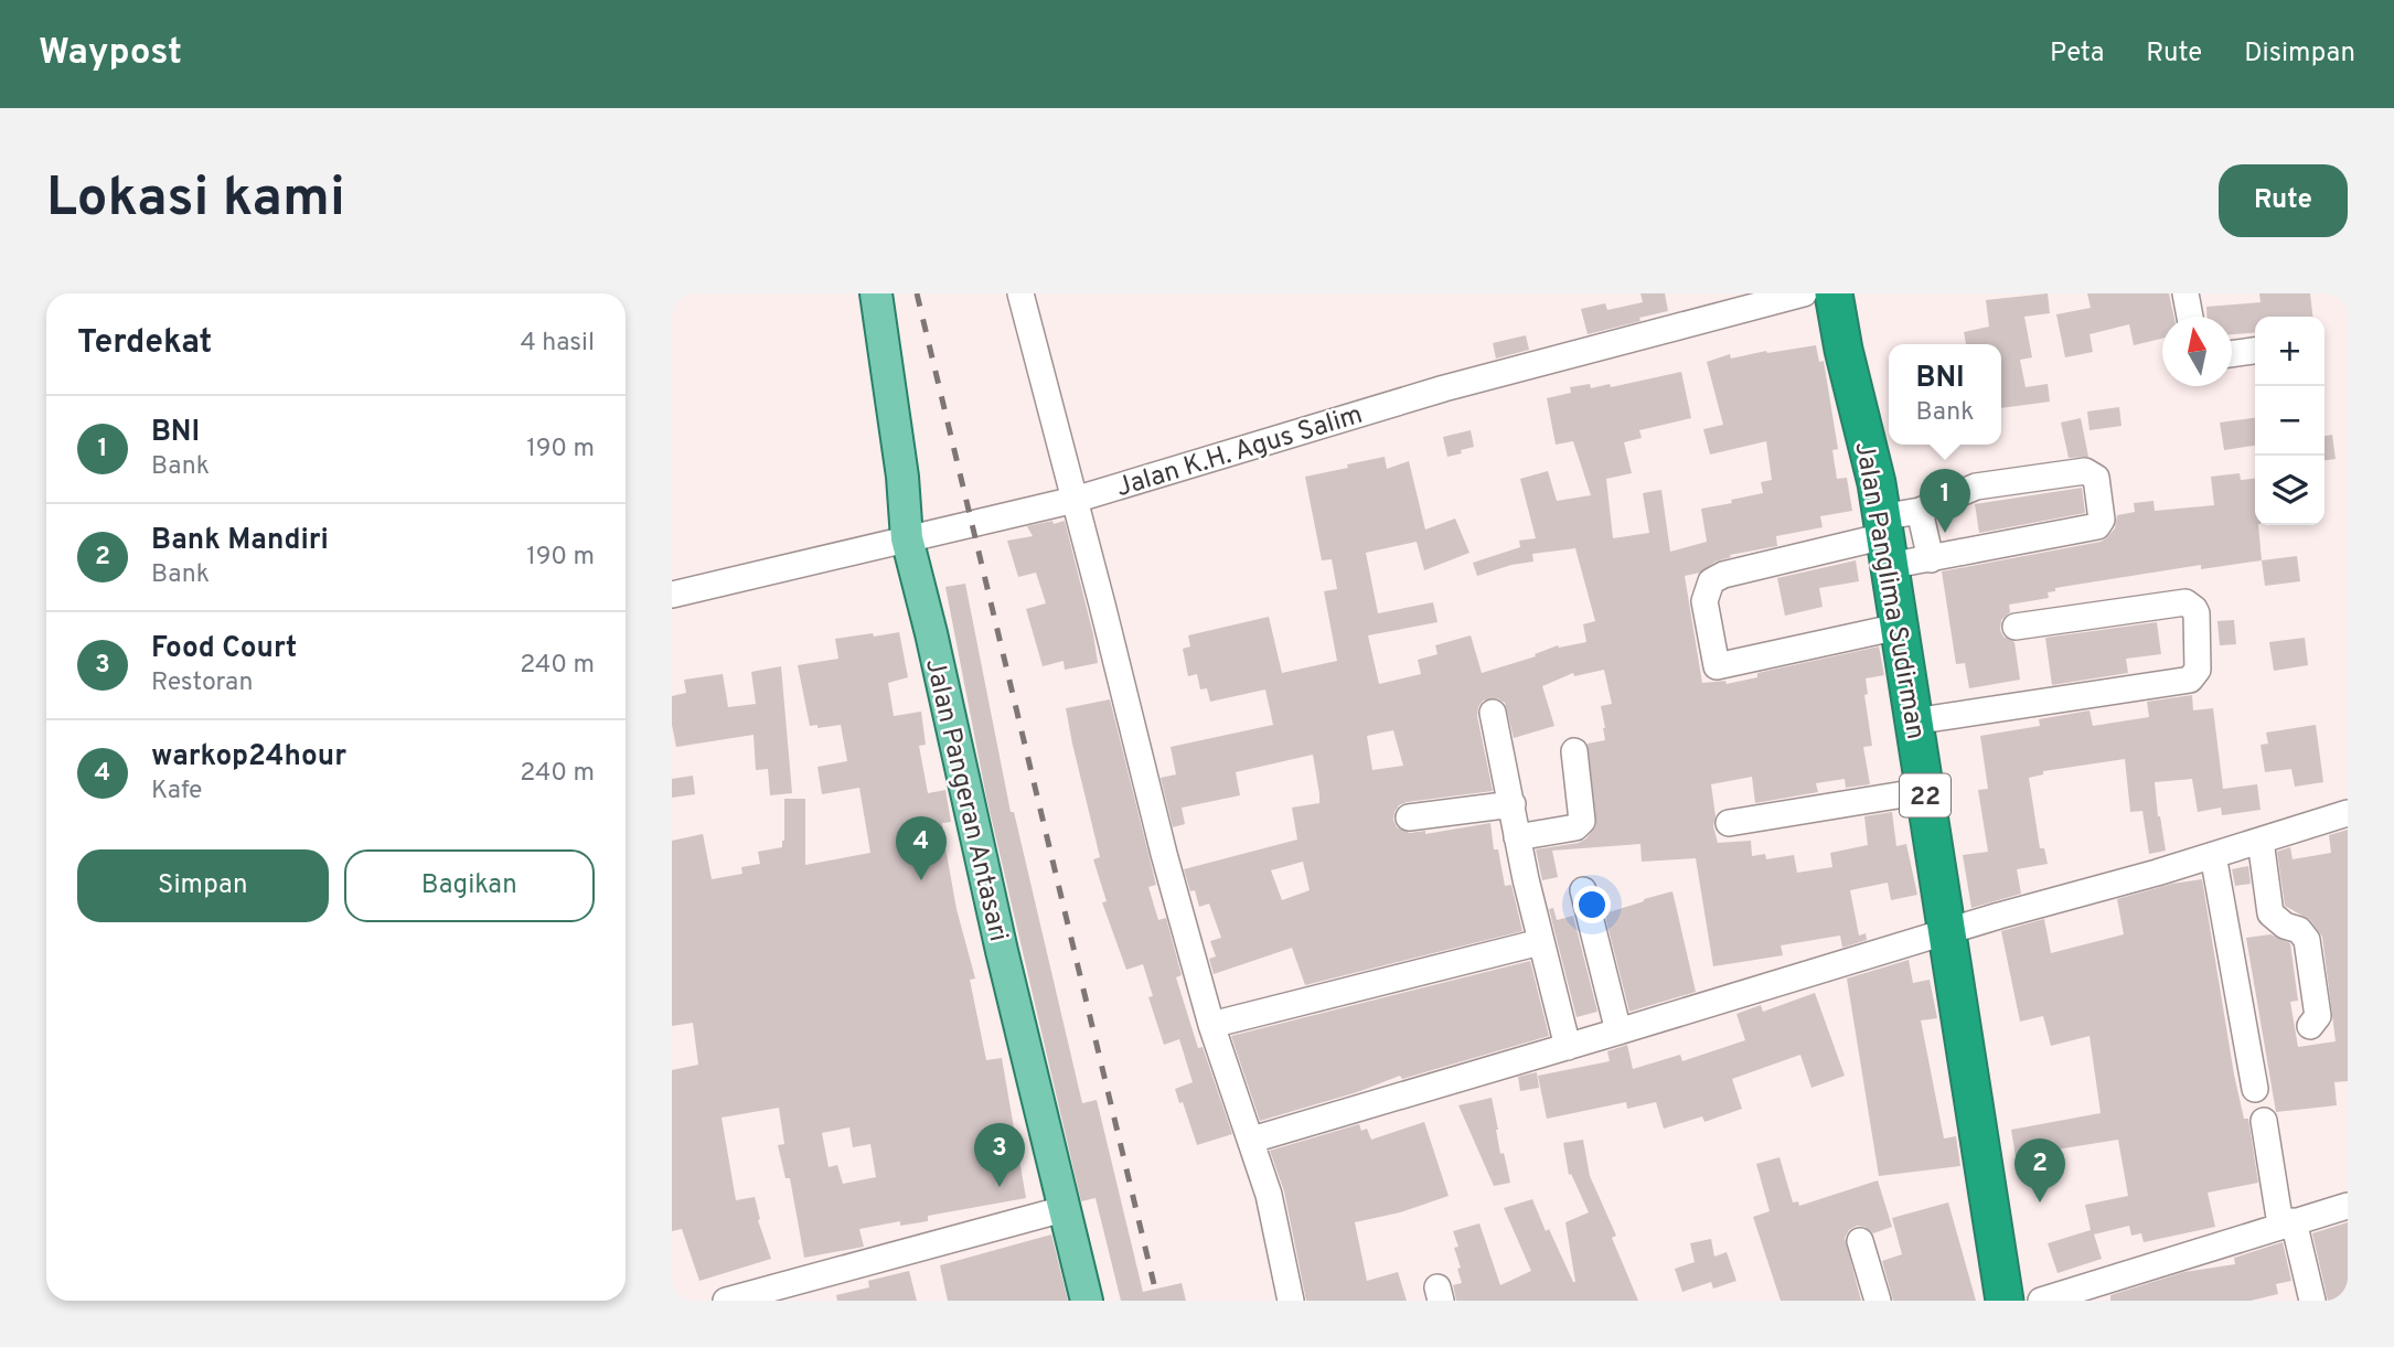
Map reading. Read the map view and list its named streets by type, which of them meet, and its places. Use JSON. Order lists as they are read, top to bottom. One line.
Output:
{"streets":{"highway":["Jalan Panglima Sudirman","22"],"main road":["Jalan Pangeran Antasari"],"street":["Jalan K.H. Agus Salim"]},"crossings":[["Jalan K.H. Agus Salim","Jalan Pangeran Antasari"]],"north":"top","page":{"header":"Waypost","nav":["Peta","Rute","Disimpan"],"buttons":["Rute",["Simpan","Bagikan"]],"title":"Lokasi kami","heading":["Terdekat","4 hasil"],"map_buttons":["+","−"],"popup":["BNI","Bank"],"list":[{"mark":"1","name":"BNI","note":"Bank","value":"190 m"},{"mark":"2","name":"Bank Mandiri","note":"Bank","value":"190 m"},{"mark":"3","name":"Food Court","note":"Restoran","value":"240 m"},{"mark":"4","name":"warkop24hour","note":"Kafe","value":"240 m"}],"pins":["1","4","3","2"]}}
